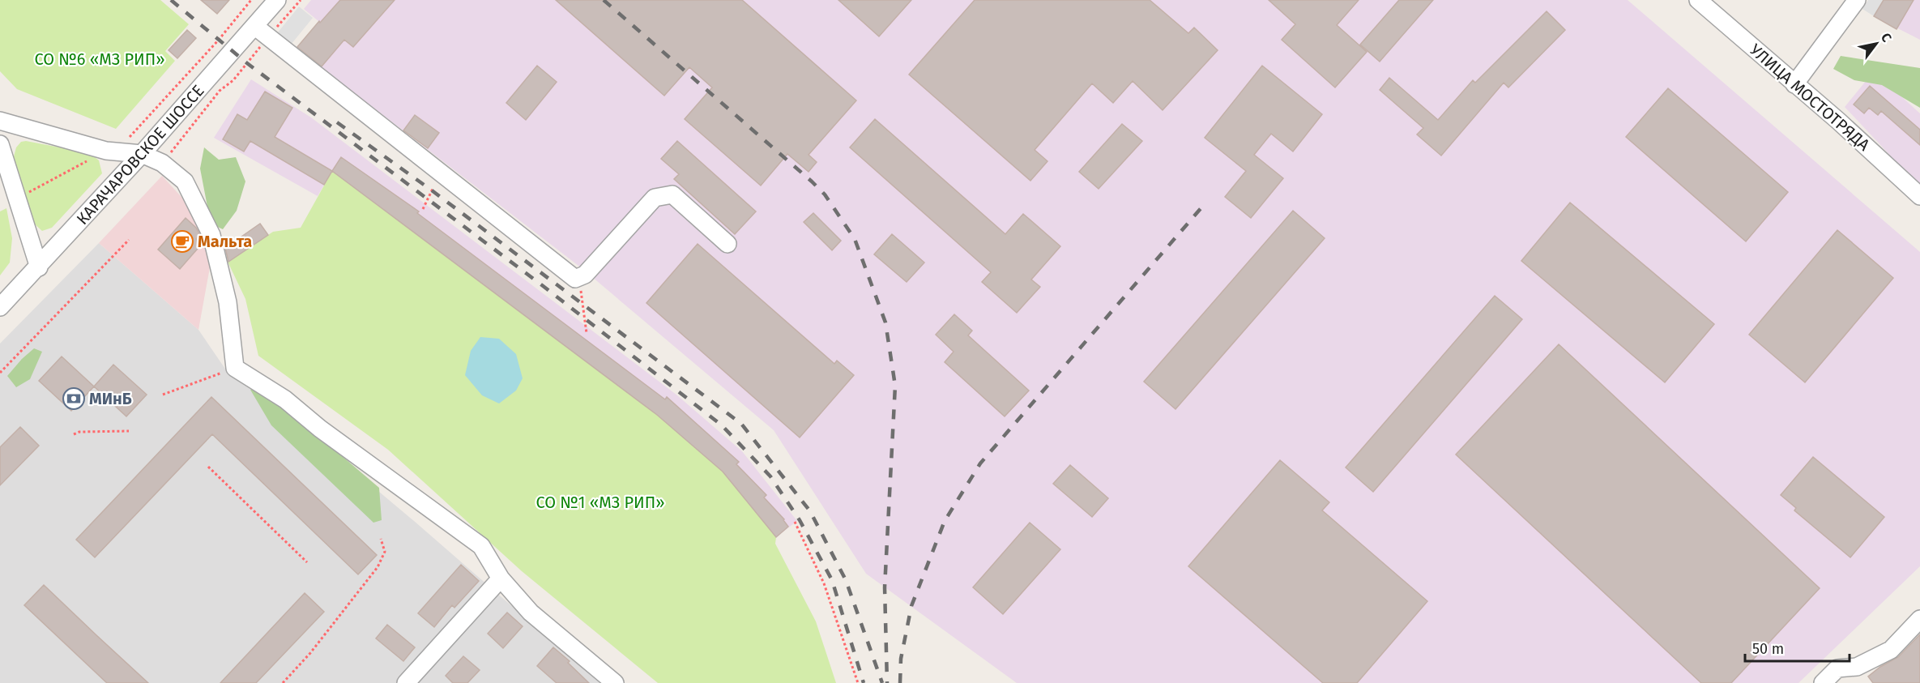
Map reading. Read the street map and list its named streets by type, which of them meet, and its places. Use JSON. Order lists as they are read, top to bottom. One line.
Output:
{"streets":{"street":["УЛИЦА МОСТОТРЯДА","КАРАЧАРОВСКОЕ ШОССЕ"]},"parks":["СО №6 «МЗ РИП»","СО №1 «МЗ РИП»"],"places":{"cafe":["Мальта"],"bank":["МИнБ"]},"scale_bar":"50 m","north":"top right"}
